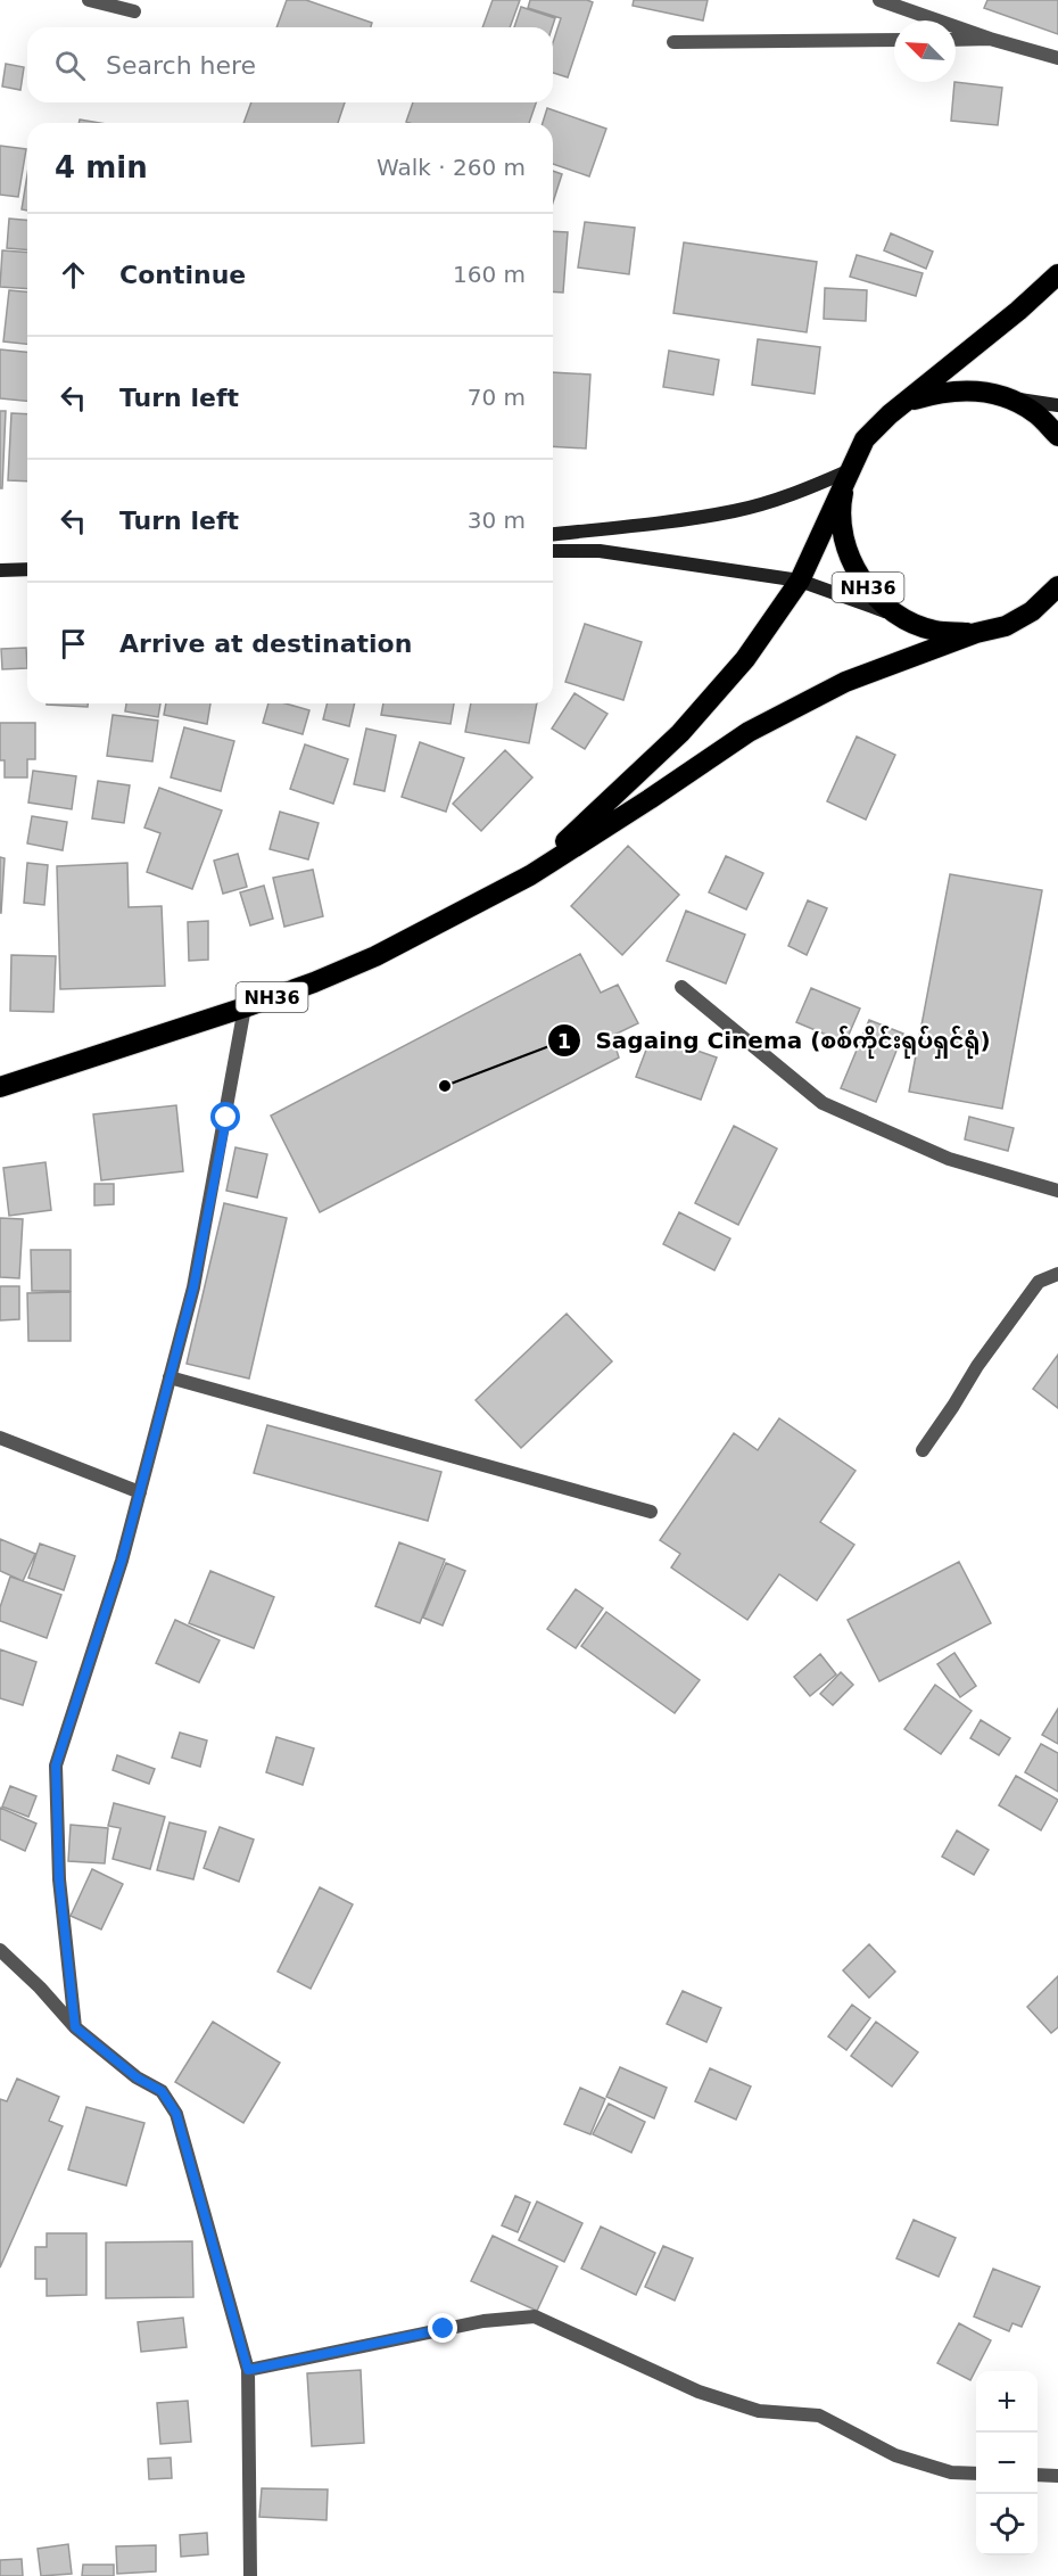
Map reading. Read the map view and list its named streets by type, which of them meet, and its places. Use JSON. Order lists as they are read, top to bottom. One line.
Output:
{"streets":{"highway":["NH36"]},"places":["Sagaing Cinema (စစ်ကိုင်းရုပ်ရှင်ရုံ)"],"north":"top left","page":{"search":"Search here","heading":["4 min","Walk · 260 m"],"list":[["Continue","160 m"],["Turn left","70 m"],["Turn left","30 m"],"Arrive at destination"],"map_buttons":["+","−"]}}
